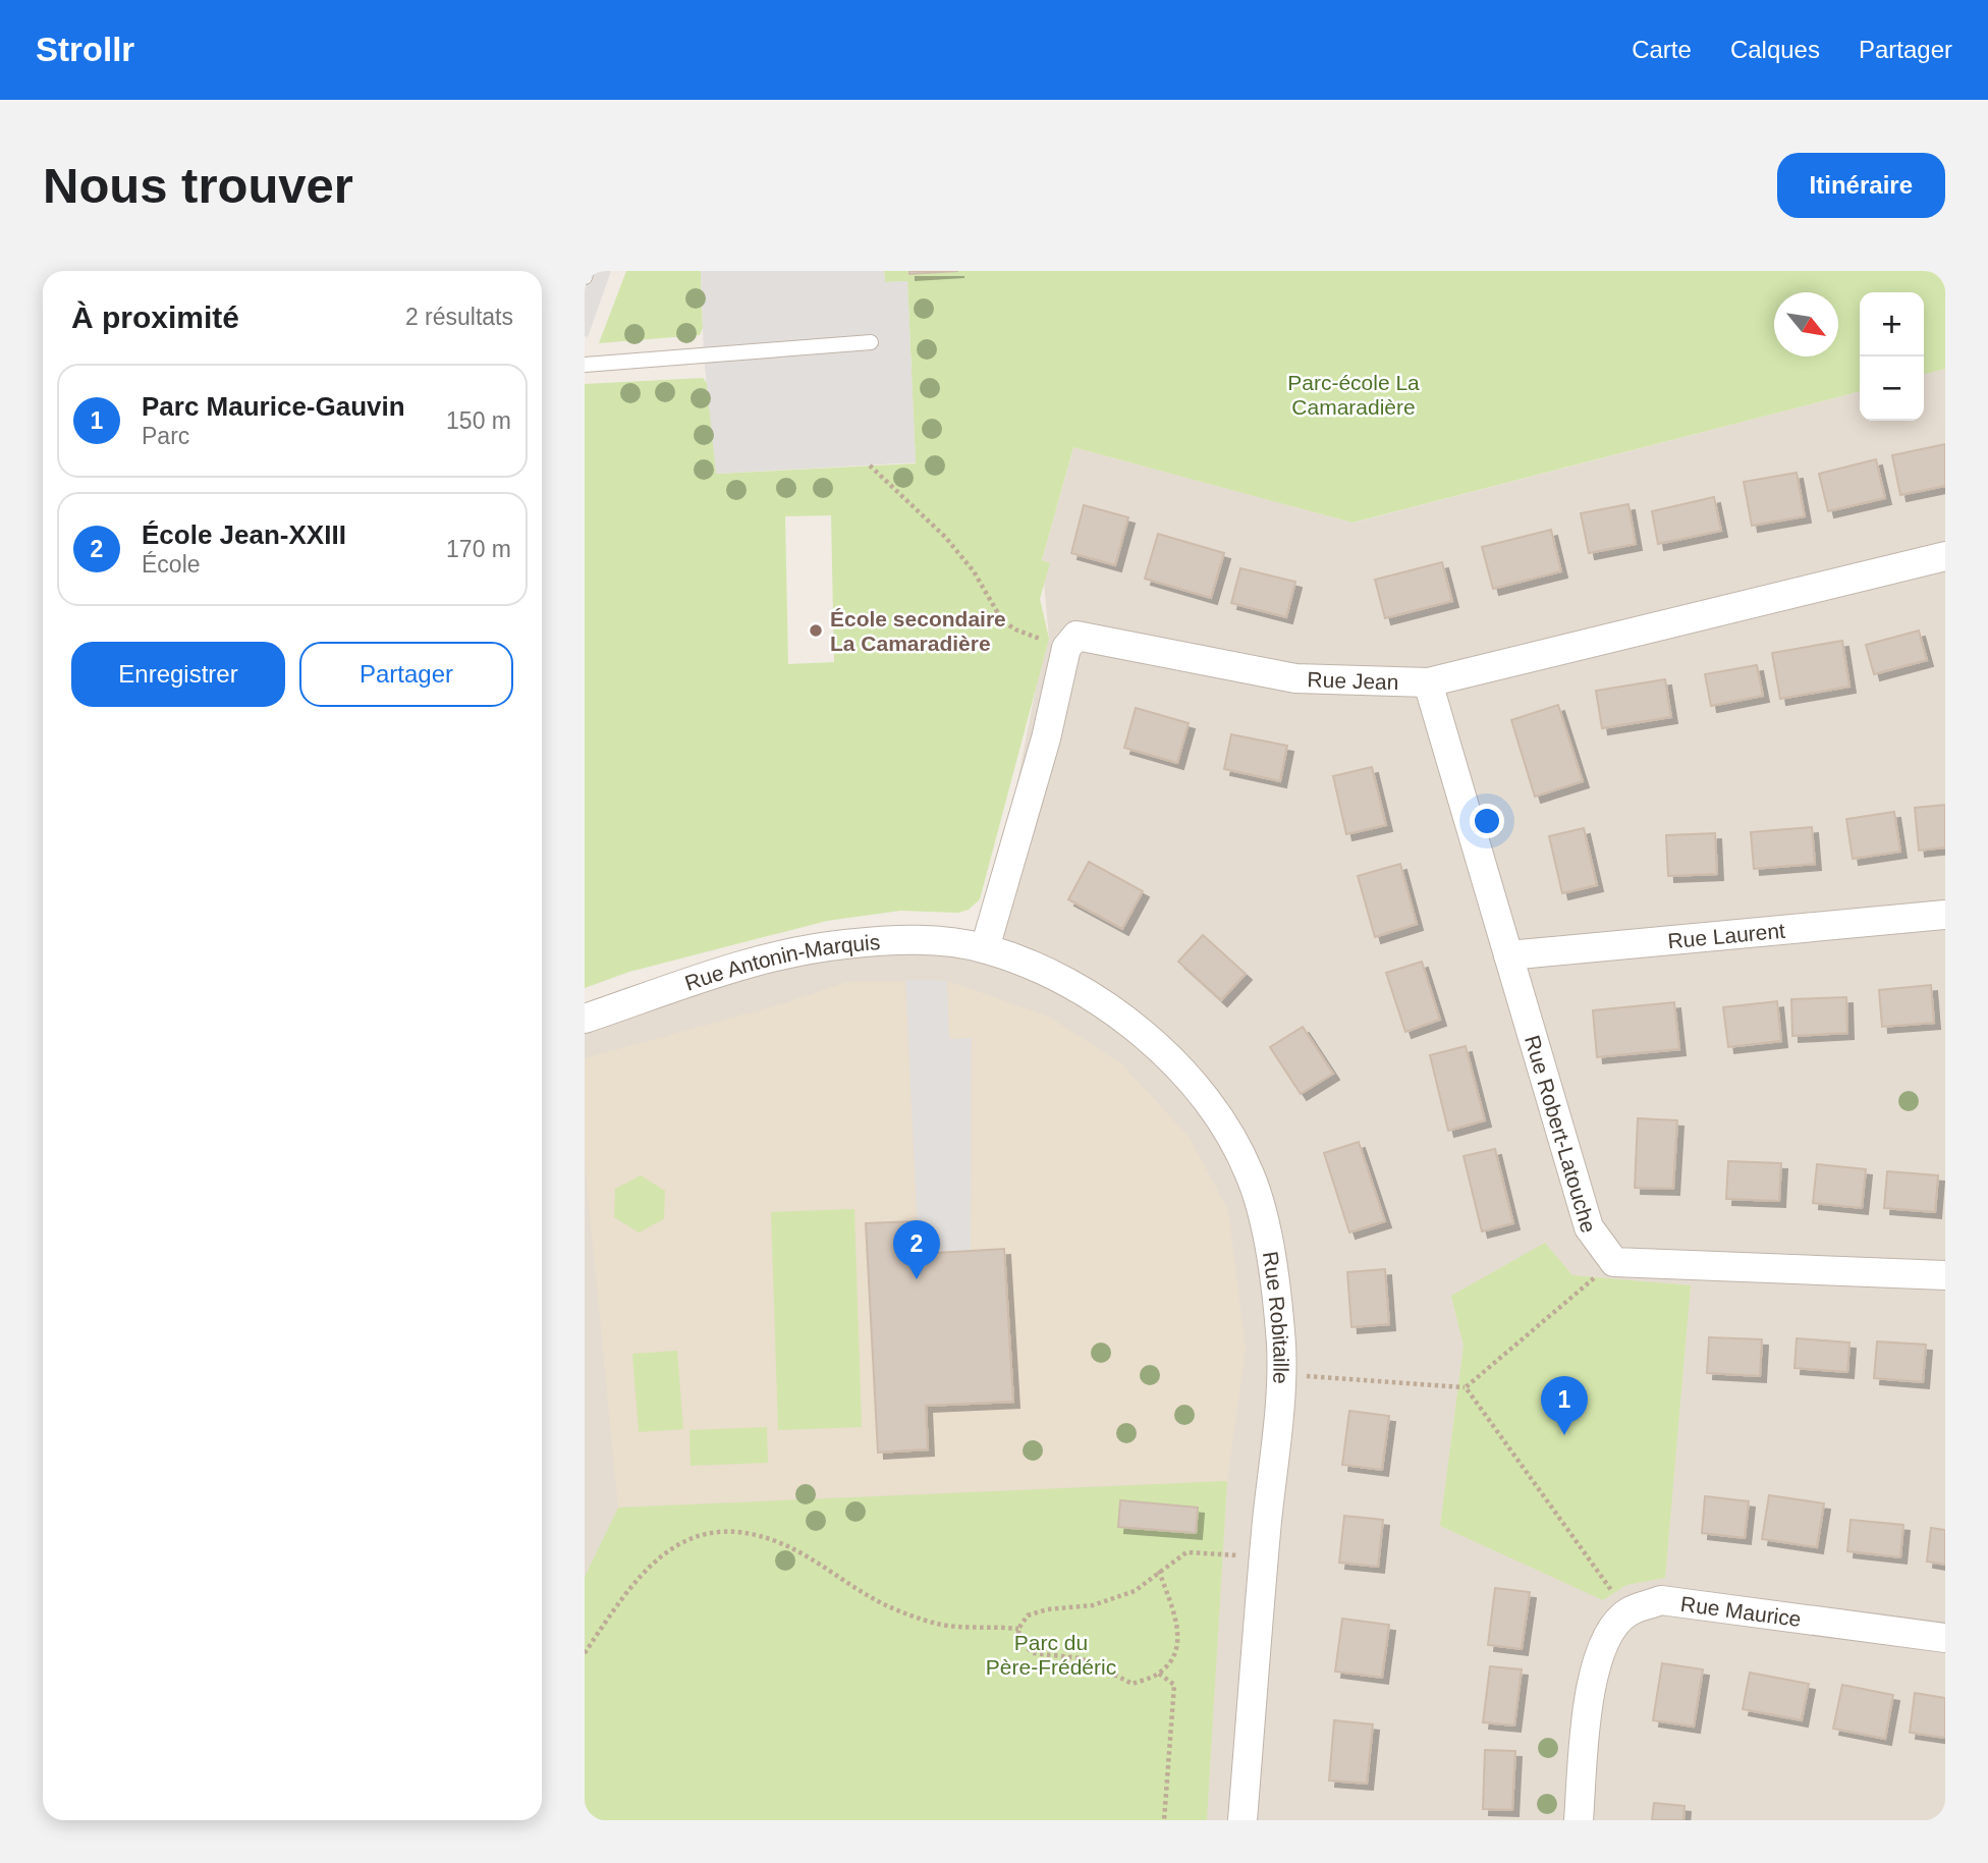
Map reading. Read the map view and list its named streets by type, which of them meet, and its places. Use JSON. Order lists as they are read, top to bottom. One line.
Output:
{"streets":{"street":["Rue Jean","Rue Laurent","Rue Antonin-Marquis","Rue Robert-Latouche","Rue Robitaille","Rue Maurice"]},"crossings":[["Rue Jean","Rue Robert-Latouche"],["Rue Laurent","Rue Robert-Latouche"],["Rue Antonin-Marquis","Rue Robitaille"]],"parks":["Parc-école La Camaradière","Parc du Père-Frédéric"],"places":["École secondaire La Camaradière"],"north":"bottom right","page":{"header":"Strollr","nav":["Carte","Calques","Partager"],"buttons":["Itinéraire",["Enregistrer","Partager"]],"title":"Nous trouver","heading":["À proximité","2 résultats"],"map_buttons":["+","−"],"list":[{"mark":"1","name":"Parc Maurice-Gauvin","note":"Parc","value":"150 m"},{"mark":"2","name":"École Jean-XXIII","note":"École","value":"170 m"}],"pins":["2","1"]}}
